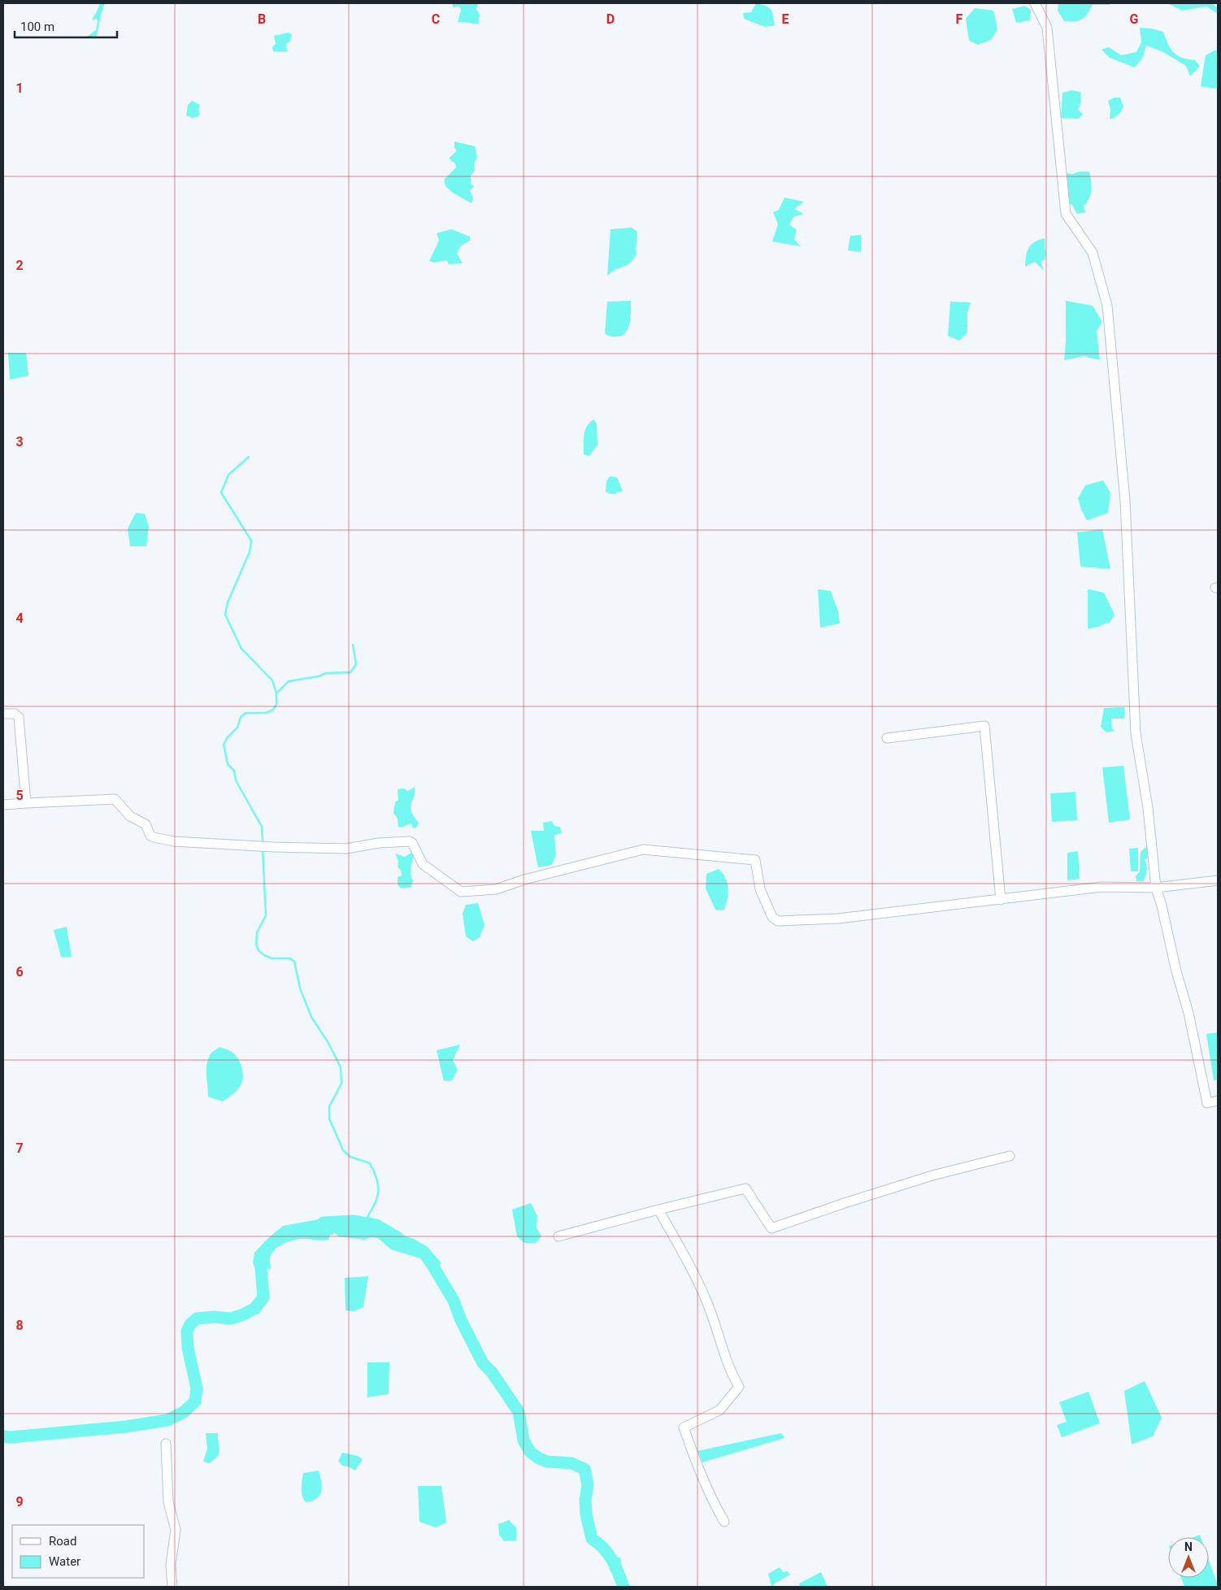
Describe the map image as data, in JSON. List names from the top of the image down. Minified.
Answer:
{"legend":["Road","Water"],"scale_bar":"100 m","north":"top","grid":{"columns":["B","C","D","E","F","G"],"rows":["1","2","3","4","5","6","7","8","9"]}}
